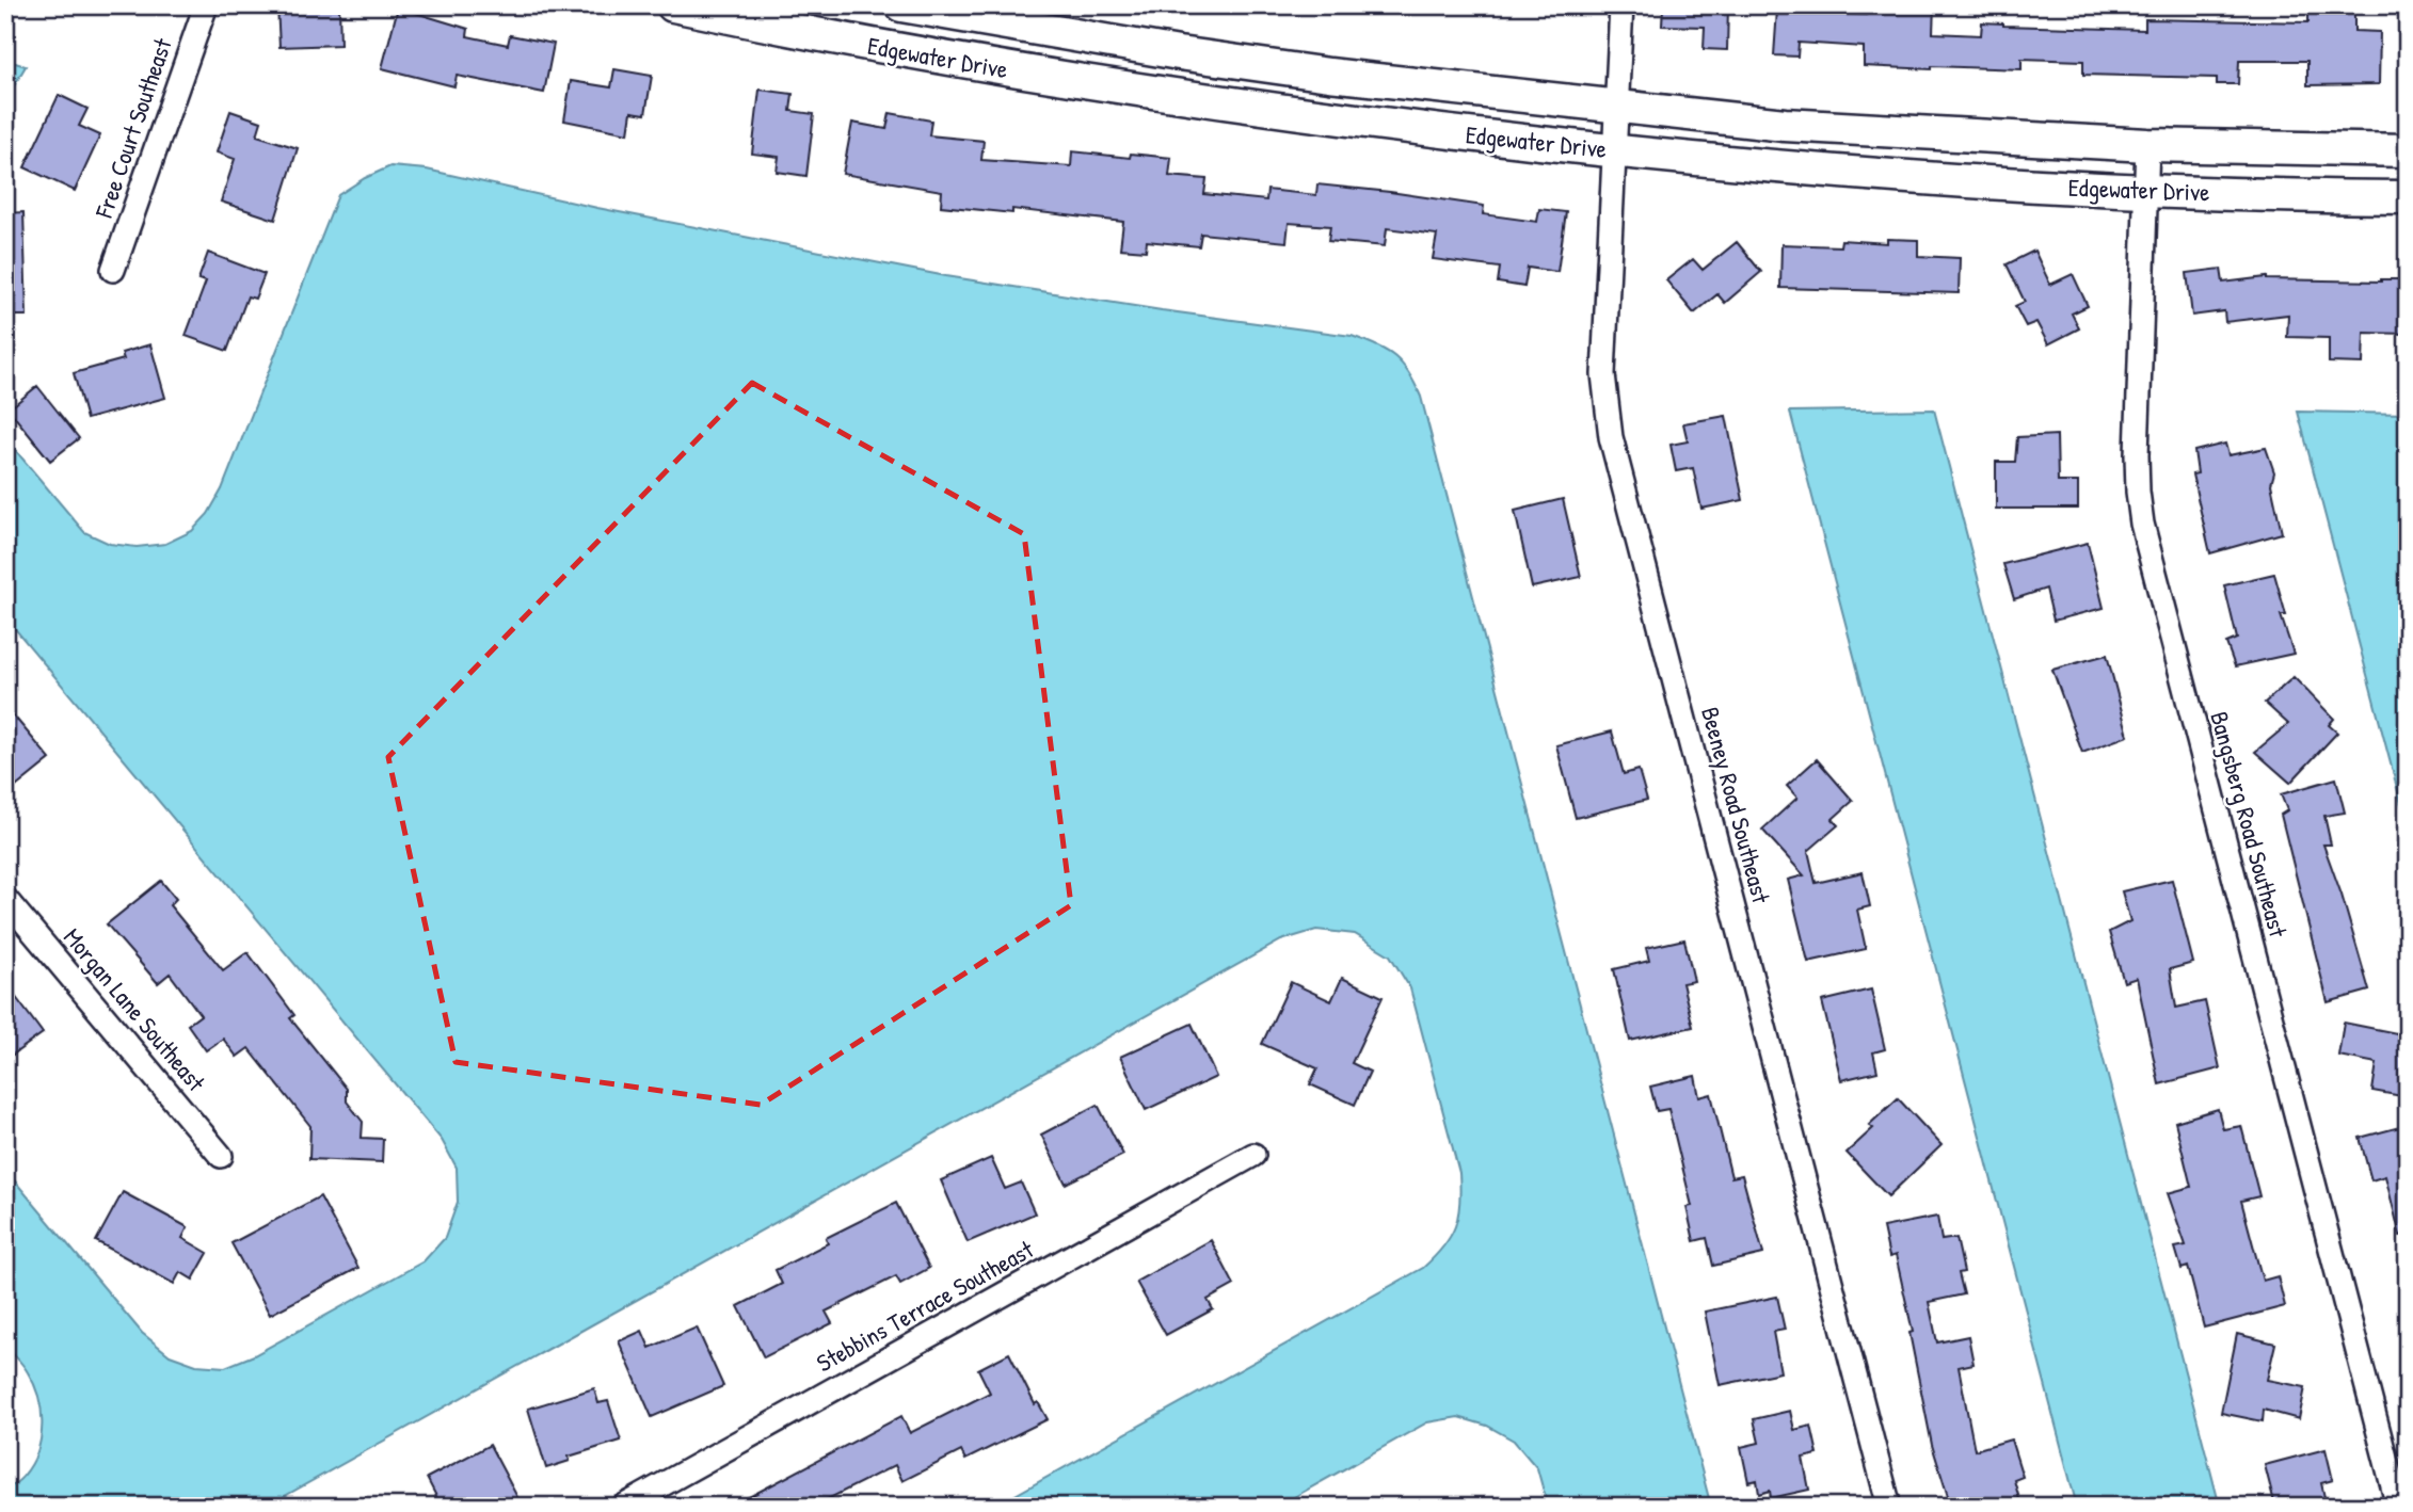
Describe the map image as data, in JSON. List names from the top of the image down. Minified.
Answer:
{"streets":{"street":["Edgewater Drive","Free Court Southeast","Beeney Road Southeast","Bangsberg Road Southeast","Morgan Lane Southeast","Stebbins Terrace Southeast"]},"crossings":[["Edgewater Drive","Beeney Road Southeast"],["Edgewater Drive","Bangsberg Road Southeast"]]}
